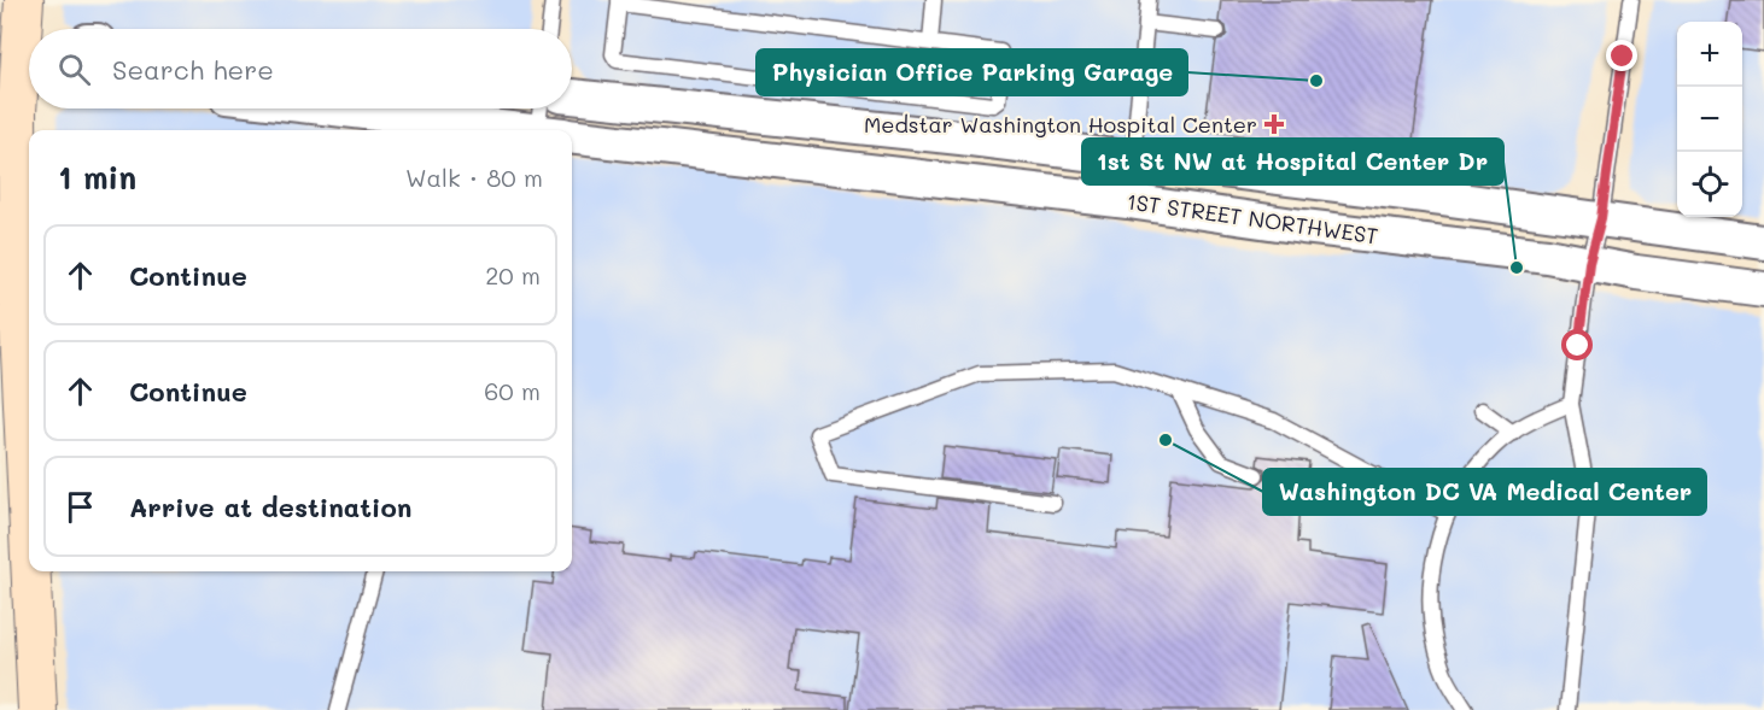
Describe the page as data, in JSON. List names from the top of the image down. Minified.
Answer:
{"streets":{"street":["1ST STREET NORTHWEST"]},"places":{"other":["Physician Office Parking Garage","1st St NW at Hospital Center Dr","Washington DC VA Medical Center"],"health":["Medstar Washington Hospital Center"]},"page":{"map_buttons":["+","−"],"search":"Search here","heading":["1 min","Walk · 80 m"],"list":[["Continue","20 m"],["Continue","60 m"],"Arrive at destination"]}}
